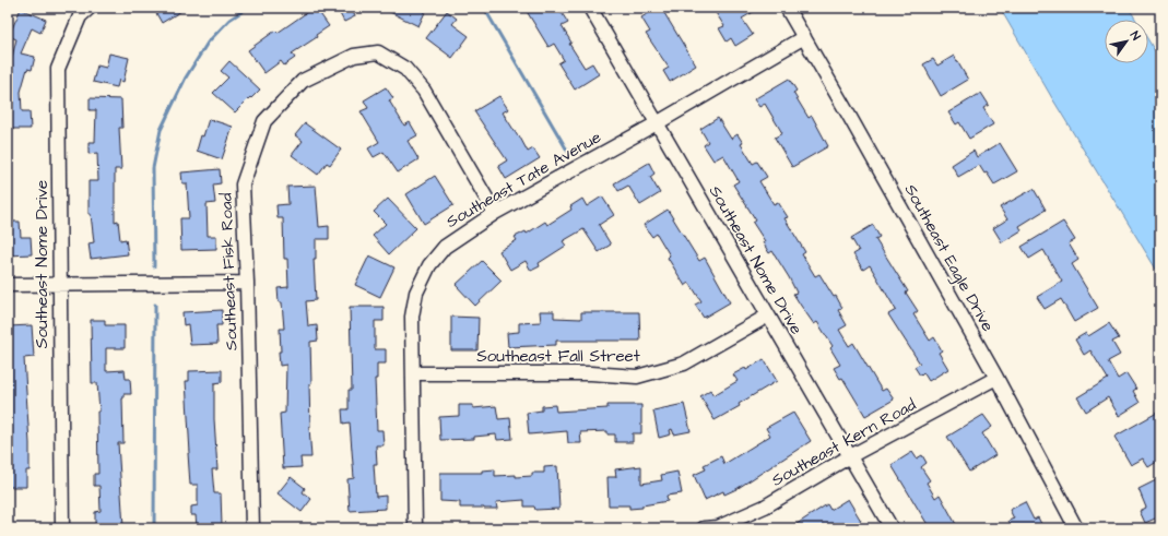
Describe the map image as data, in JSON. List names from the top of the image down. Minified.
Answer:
{"streets":{"street":["Southeast Tate Avenue","Southeast Eagle Drive","Southeast Nome Drive","Southeast Fisk Road","Southeast Fall Street","Southeast Kern Road"]},"crossings":[["Southeast Tate Avenue","Southeast Eagle Drive"],["Southeast Tate Avenue","Southeast Nome Drive"],["Southeast Tate Avenue","Southeast Fisk Road"],["Southeast Tate Avenue","Southeast Fall Street"],["Southeast Eagle Drive","Southeast Kern Road"],["Southeast Nome Drive","Southeast Fall Street"],["Southeast Nome Drive","Southeast Kern Road"]],"north":"top right"}
